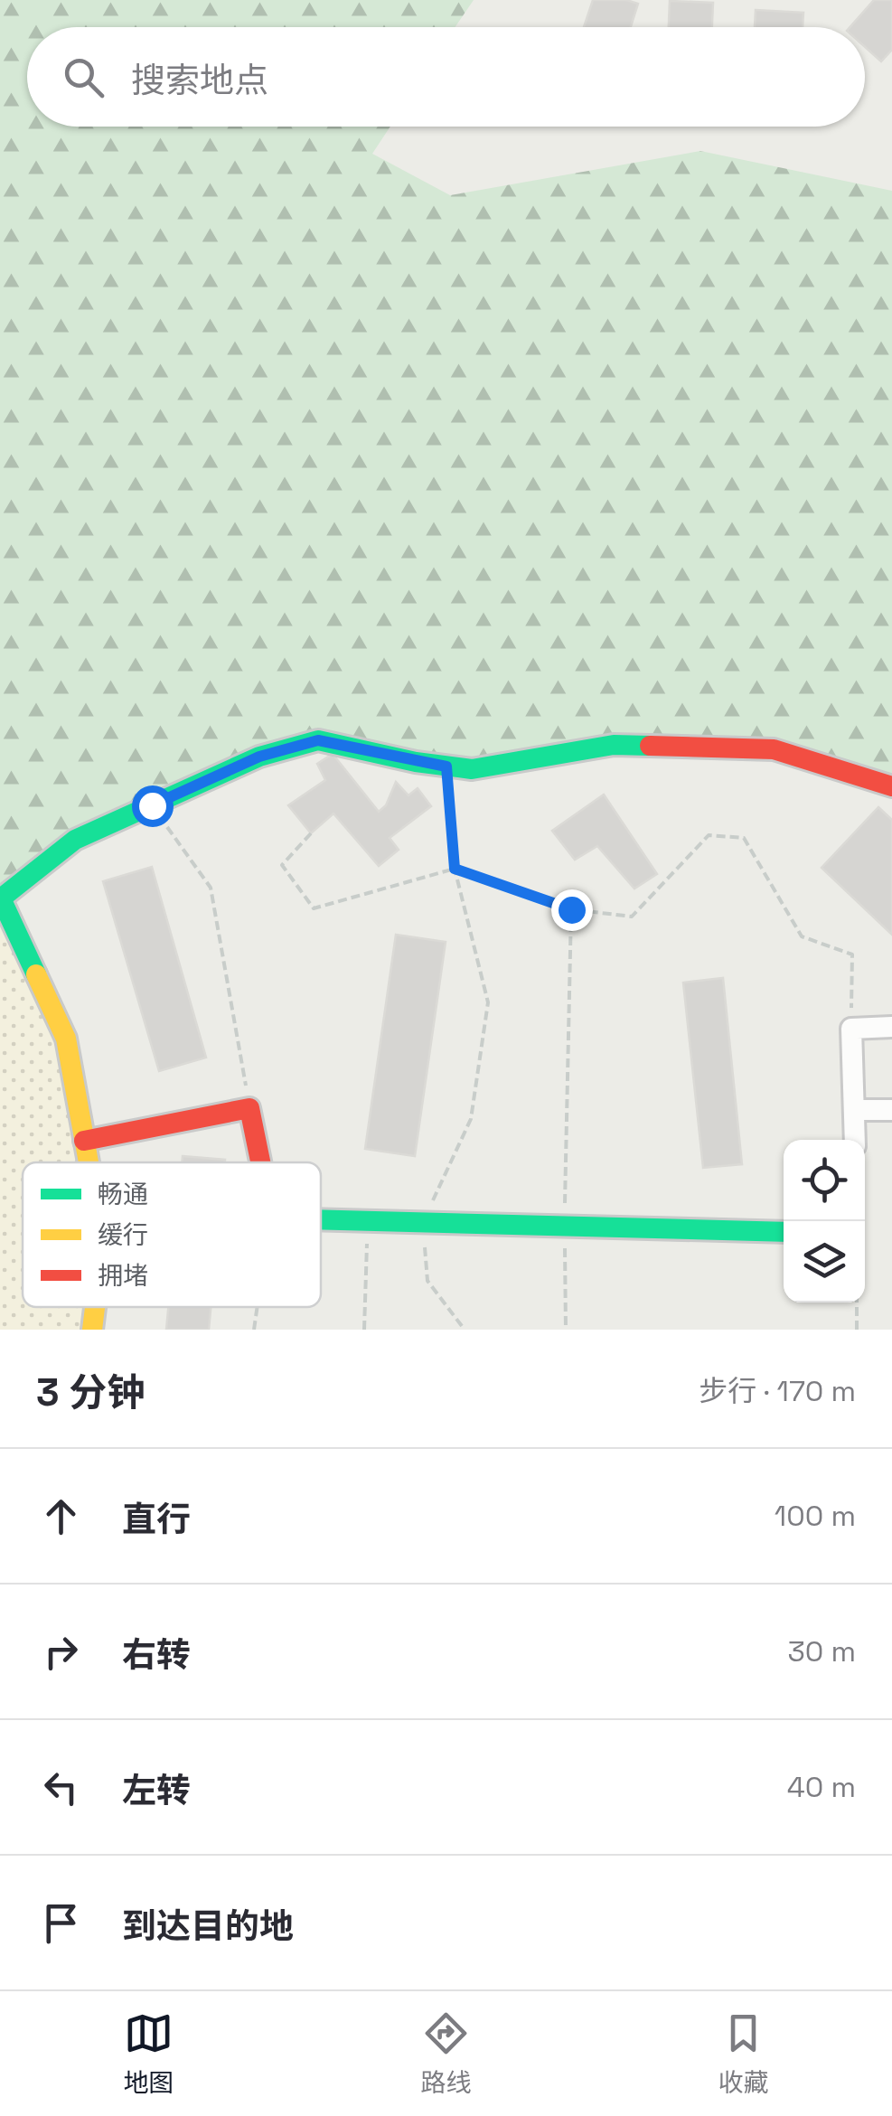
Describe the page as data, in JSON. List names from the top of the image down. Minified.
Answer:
{"legend":["畅通","缓行","拥堵"],"page":{"search":"搜索地点","heading":["3 分钟","步行 · 170 m"],"list":[["直行","100 m"],["右转","30 m"],["左转","40 m"],"到达目的地"],"nav":["地图","路线","收藏"]}}
